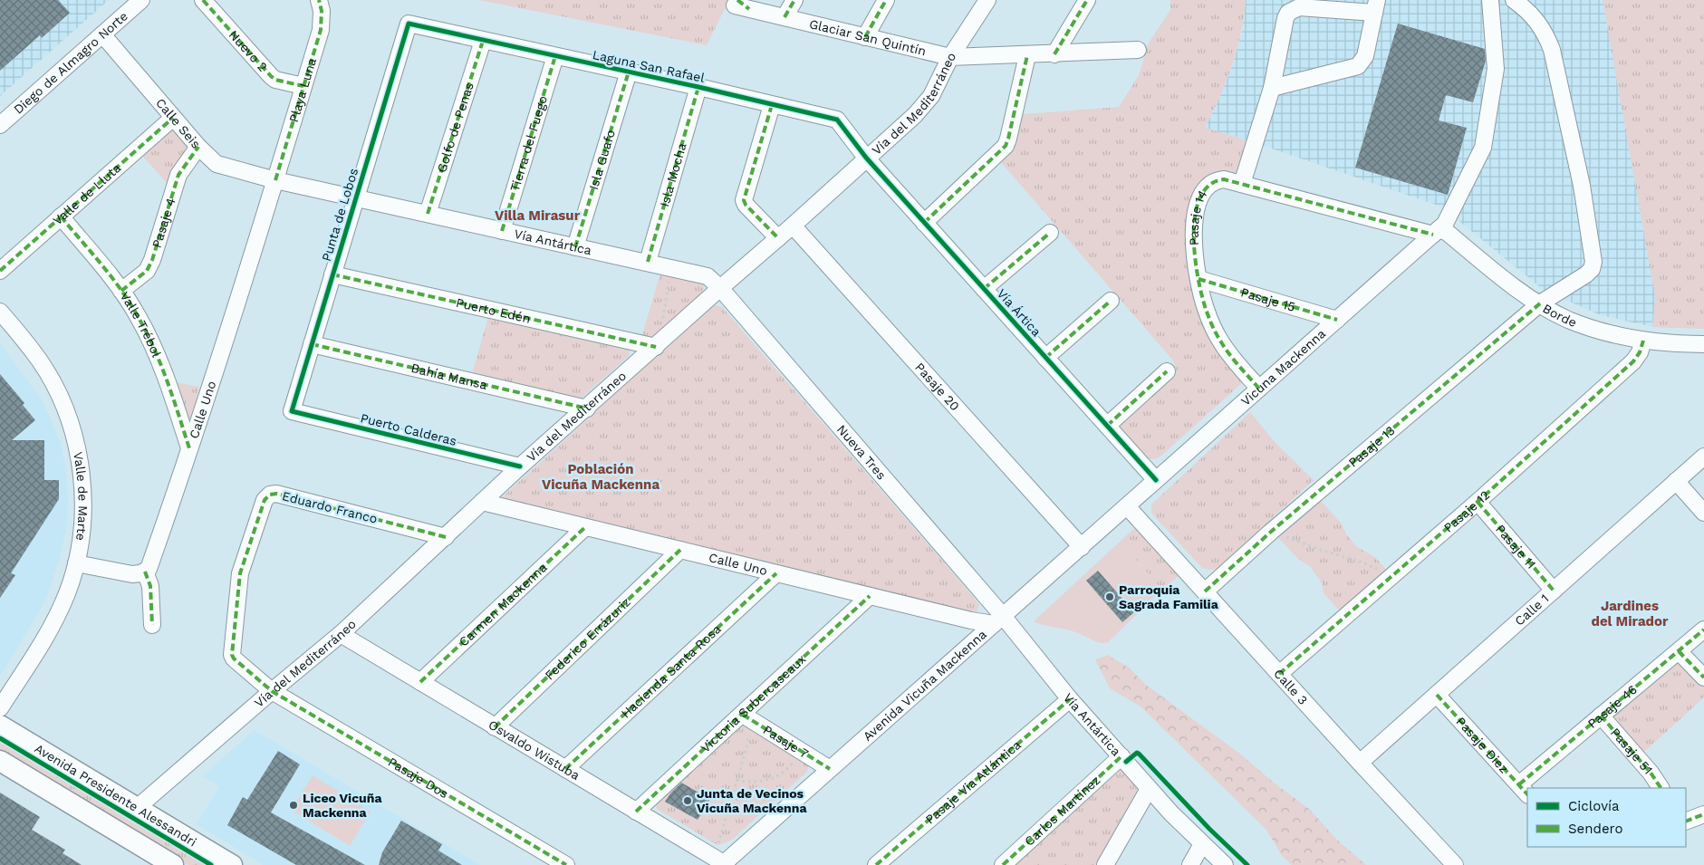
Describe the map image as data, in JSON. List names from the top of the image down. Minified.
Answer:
{"streets":{"main road":["Avenida Presidente Alessandri"],"street":["Glaciar San Quintín","Nuevo 2","Diego de Almagro Norte","Laguna San Rafael","Playa Luna","Vía del Mediterráneo","Calle Seis","Golfo de Penas","Tierra del Fuego","Isla Guafo","Isla Mocha","Valle de Lluta","Punta de Lobos","Pasaje 14","Pasaje 4","Vía Antártica","Pasaje 15","Puerto Edén","Vía Ártica","Borde","Valle Trébol","Vicuna Mackenna","Bahía Mansa","Pasaje 20","Calle Uno","Puerto Calderas","Pasaje 13","Nueva Tres","Valle de Marte","Eduardo Franco","Pasaje 12","Pasaje 11","Carmen Mackenna","Calle 1","Federico Errázuriz","Hacienda Santa Rosa","Avenida Vicuña Mackenna","Calle 3","Victoria Subercaseaux","Pasaje 46","Pasaje 7","Pasaje Diez","Osvaldo Wistuba","Pasaje 51","Pasaje Dos","Pasaje Via Atlántica","Carlos Martínez"]},"crossings":[["Glaciar San Quintín","Vía del Mediterráneo"],["Nuevo 2","Playa Luna"],["Diego de Almagro Norte","Calle Seis"],["Laguna San Rafael","Vía del Mediterráneo"],["Laguna San Rafael","Golfo de Penas"],["Laguna San Rafael","Tierra del Fuego"],["Laguna San Rafael","Isla Guafo"],["Laguna San Rafael","Isla Mocha"],["Laguna San Rafael","Punta de Lobos"],["Laguna San Rafael","Vía Ártica"],["Playa Luna","Calle Seis"],["Playa Luna","Vía Antártica"],["Playa Luna","Calle Uno"],["Vía del Mediterráneo","Vía Antártica"],["Vía del Mediterráneo","Puerto Edén"],["Vía del Mediterráneo","Vía Ártica"],["Vía del Mediterráneo","Bahía Mansa"],["Vía del Mediterráneo","Pasaje 20"],["Vía del Mediterráneo","Calle Uno"],["Vía del Mediterráneo","Puerto Calderas"],["Vía del Mediterráneo","Nueva Tres"],["Vía del Mediterráneo","Eduardo Franco"],["Vía del Mediterráneo","Osvaldo Wistuba"],["Vía del Mediterráneo","Pasaje Dos"],["Vía del Mediterráneo","Avenida Presidente Alessandri"],["Calle Seis","Valle de Lluta"],["Calle Seis","Pasaje 4"],["Calle Seis","Vía Antártica"],["Calle Seis","Calle Uno"],["Golfo de Penas","Vía Antártica"],["Tierra del Fuego","Vía Antártica"],["Isla Guafo","Vía Antártica"],["Isla Mocha","Vía Antártica"],["Valle de Lluta","Valle Trébol"],["Punta de Lobos","Vía Antártica"],["Punta de Lobos","Puerto Edén"],["Punta de Lobos","Bahía Mansa"],["Punta de Lobos","Puerto Calderas"],["Pasaje 14","Pasaje 15"],["Pasaje 14","Borde"],["Pasaje 14","Vicuna Mackenna"],["Pasaje 4","Valle Trébol"],["Vía Antártica","Calle Uno"],["Vía Antártica","Nueva Tres"],["Vía Antártica","Avenida Vicuña Mackenna"],["Vía Antártica","Pasaje Via Atlántica"],["Vía Antártica","Carlos Martínez"],["Pasaje 15","Vicuna Mackenna"],["Vía Ártica","Vicuna Mackenna"],["Borde","Vicuna Mackenna"],["Borde","Pasaje 13"],["Borde","Pasaje 12"],["Valle Trébol","Calle Uno"],["Vicuna Mackenna","Avenida Vicuña Mackenna"],["Vicuna Mackenna","Calle 3"],["Pasaje 20","Avenida Vicuña Mackenna"],["Calle Uno","Nueva Tres"],["Calle Uno","Carmen Mackenna"],["Calle Uno","Federico Errázuriz"],["Calle Uno","Hacienda Santa Rosa"],["Calle Uno","Avenida Vicuña Mackenna"],["Calle Uno","Victoria Subercaseaux"],["Pasaje 13","Calle 3"],["Nueva Tres","Avenida Vicuña Mackenna"],["Eduardo Franco","Pasaje Dos"],["Pasaje 12","Pasaje 11"],["Pasaje 12","Calle 3"],["Pasaje 11","Calle 1"],["Carmen Mackenna","Osvaldo Wistuba"],["Calle 1","Calle 3"],["Calle 1","Pasaje Diez"],["Federico Errázuriz","Osvaldo Wistuba"],["Hacienda Santa Rosa","Osvaldo Wistuba"],["Avenida Vicuña Mackenna","Calle 3"],["Avenida Vicuña Mackenna","Pasaje 7"],["Avenida Vicuña Mackenna","Osvaldo Wistuba"],["Victoria Subercaseaux","Pasaje 7"],["Victoria Subercaseaux","Osvaldo Wistuba"],["Pasaje 46","Pasaje Diez"],["Pasaje 46","Pasaje 51"]],"districts":["Villa Mirasur","Población Vicuña Mackenna","Jardines del Mirador"],"places":["Parroquia Sagrada Familia","Junta de Vecinos Vicuña Mackenna","Liceo Vicuña Mackenna"],"legend":["Ciclovía","Sendero"]}
